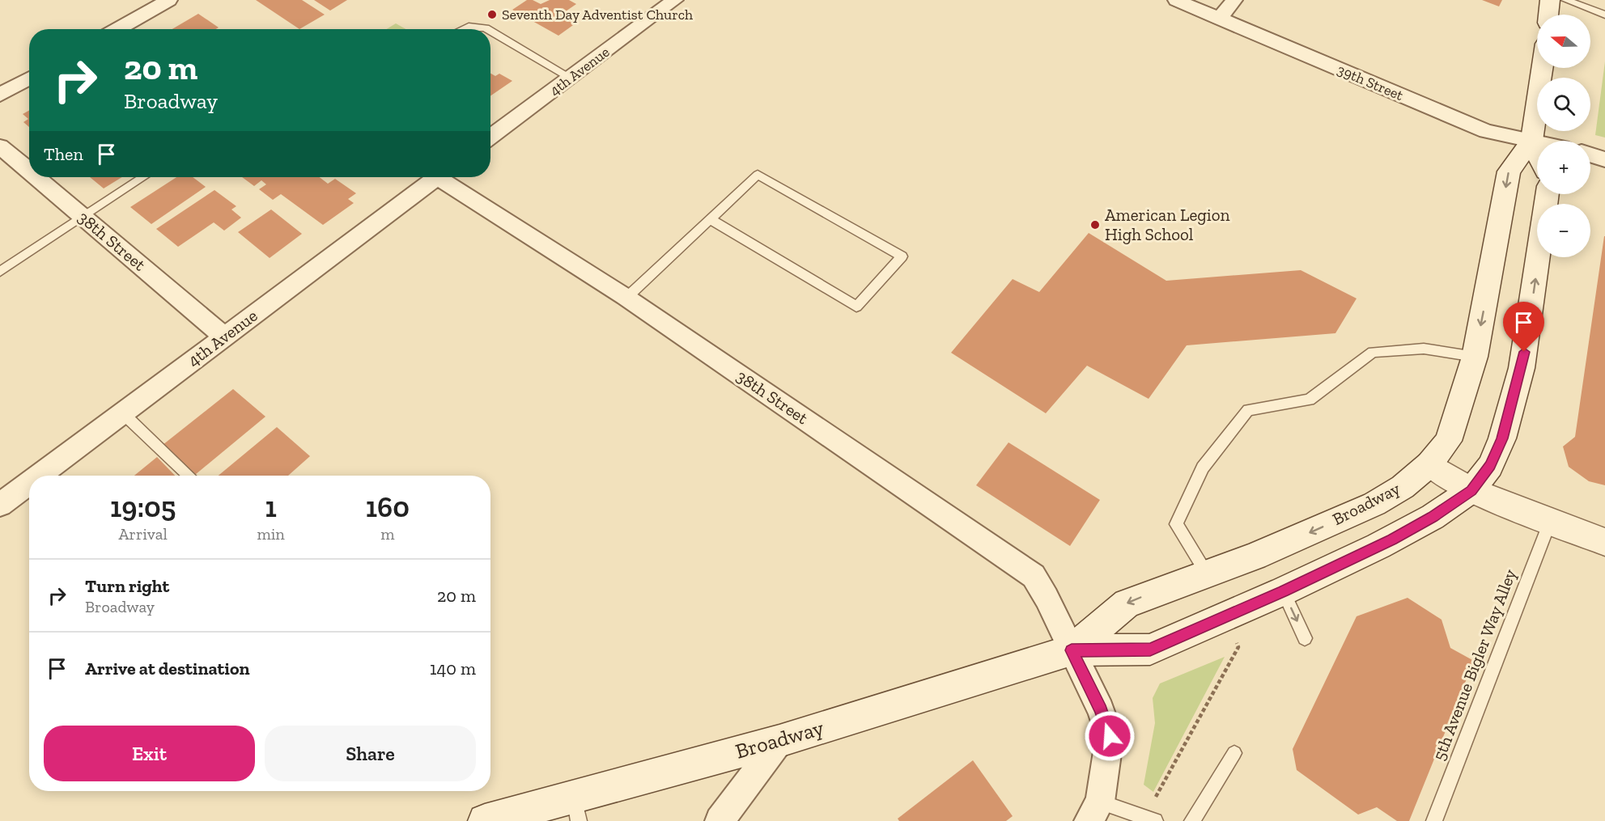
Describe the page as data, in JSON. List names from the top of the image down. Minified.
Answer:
{"streets":{"main road":["Broadway"],"street":["4th Avenue","39th Street","38th Street"],"lane":["5th Avenue Bigler Way Alley"]},"crossings":[["4th Avenue","38th Street"],["39th Street","Broadway"],["38th Street","Broadway"]],"places":["Seventh Day Adventist Church","American Legion High School"],"north":"left","page":{"map_buttons":["+","−"],"turn":["20 m","Broadway"],"then":"Then","eta":["19:05","Arrival","1","min","160","m"],"list":[{"name":"Turn right","note":"Broadway","value":"20 m"},{"name":"Arrive at destination","value":"140 m"}],"buttons":["Exit","Share"]}}
